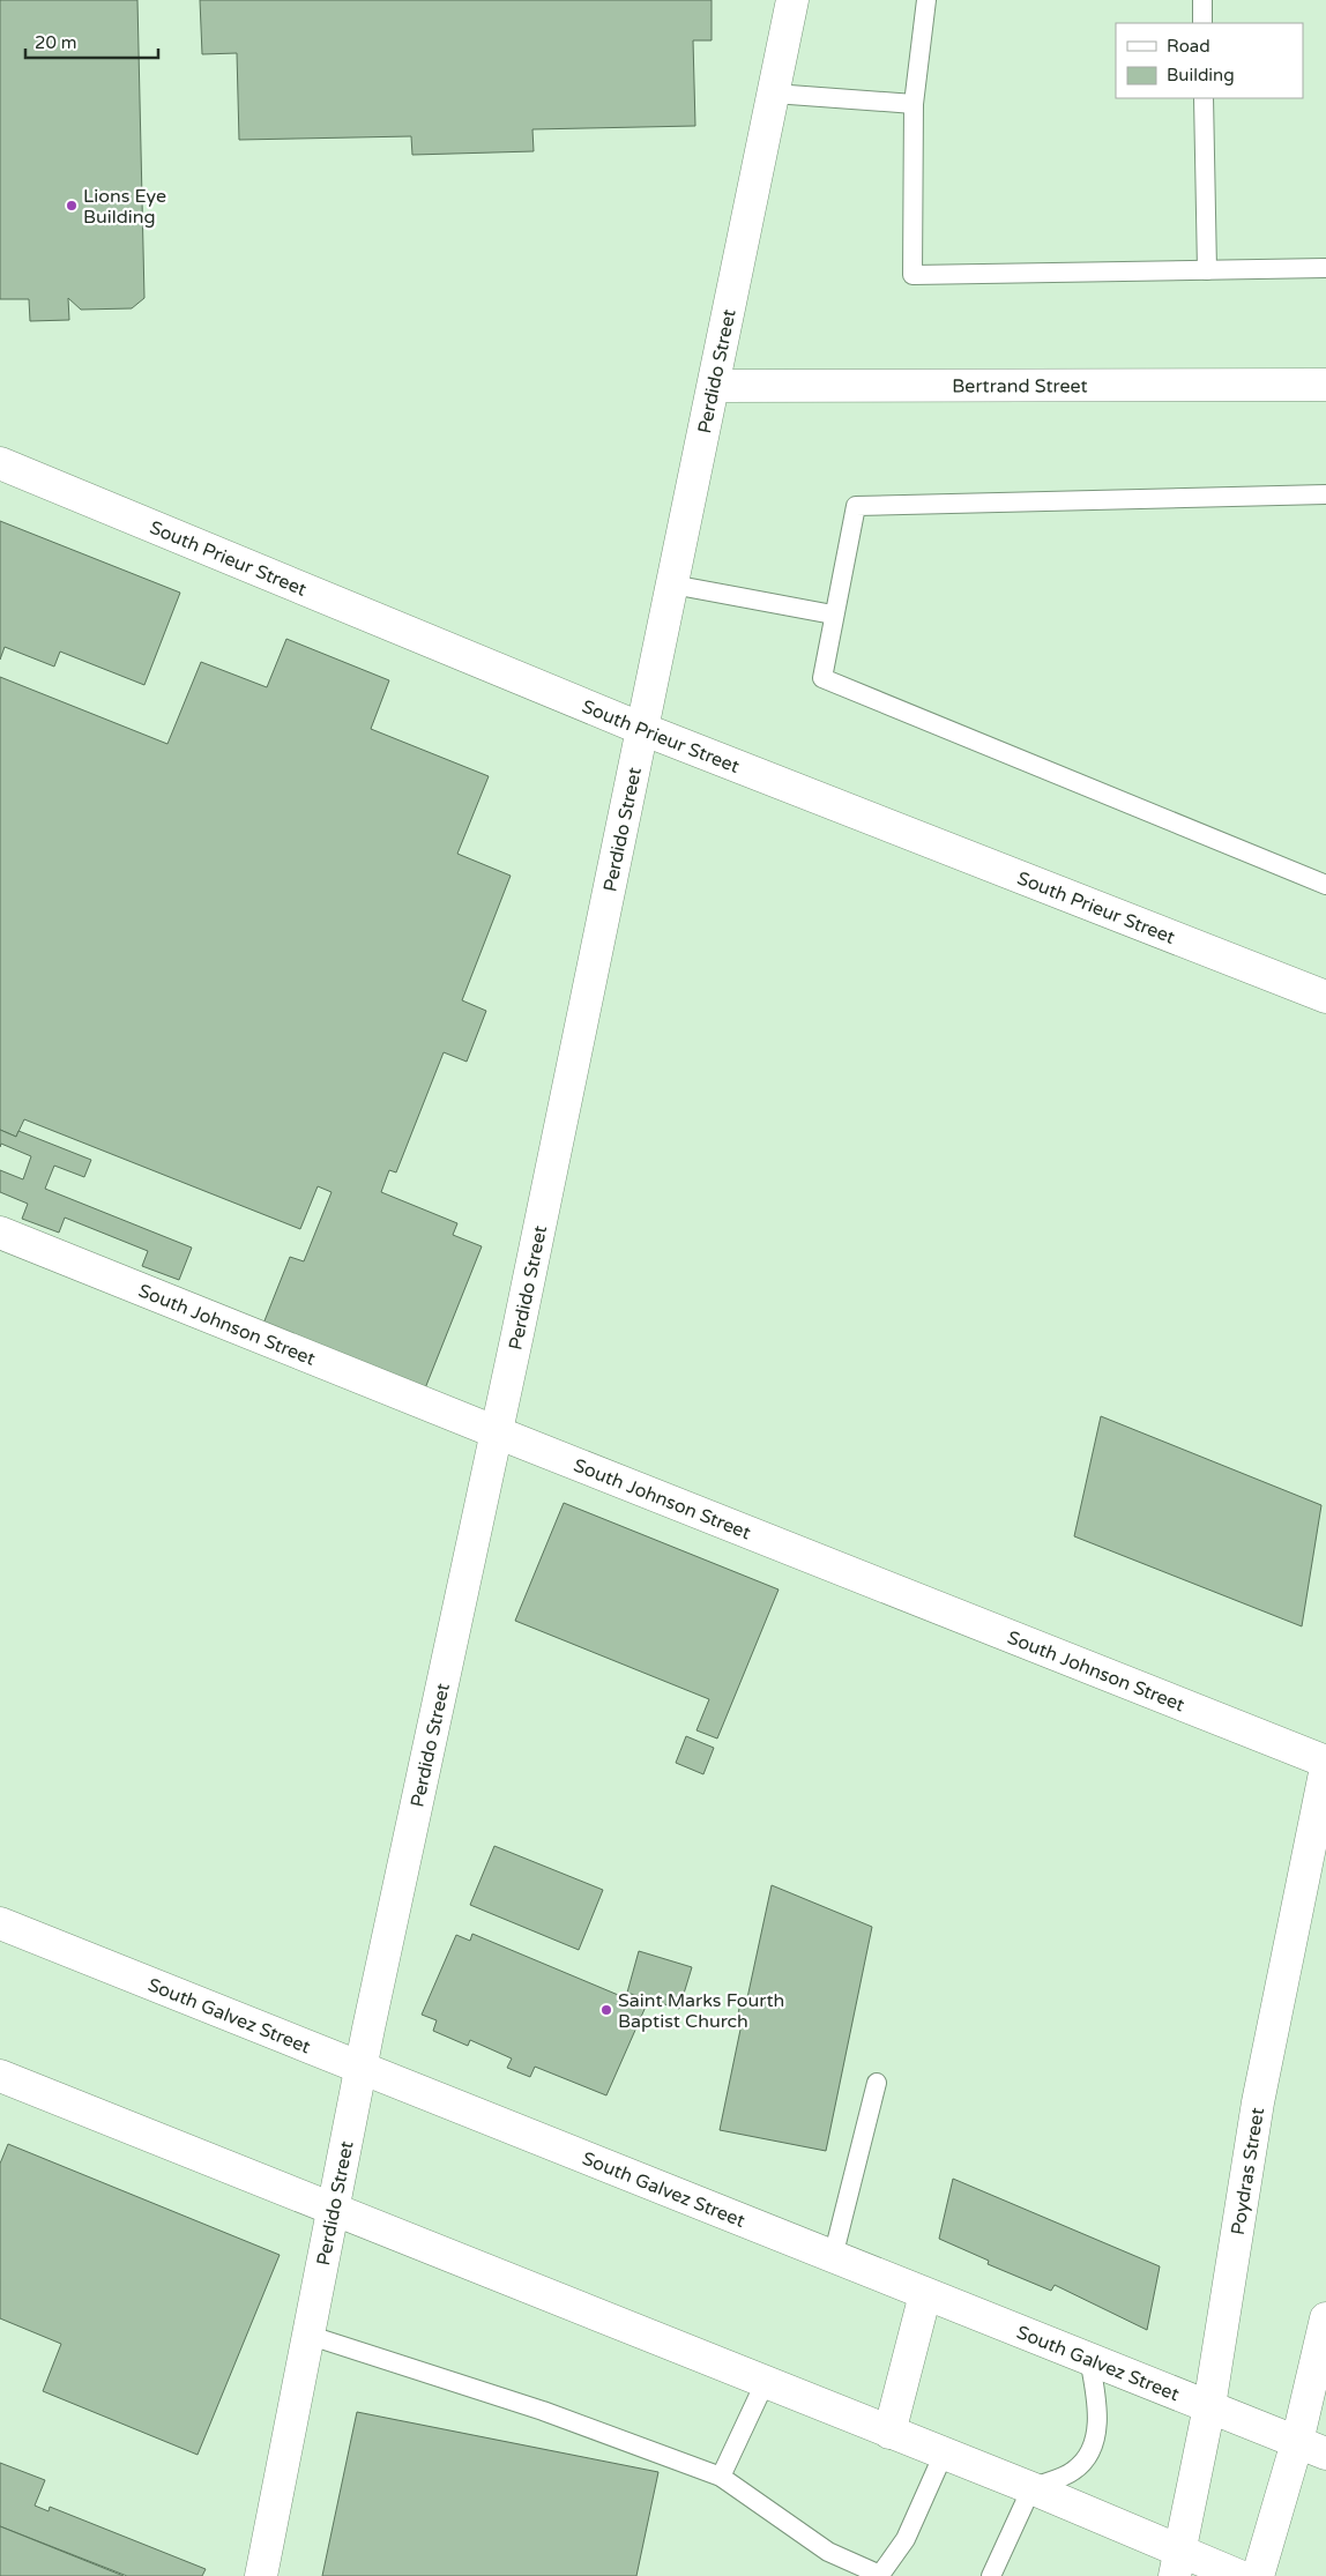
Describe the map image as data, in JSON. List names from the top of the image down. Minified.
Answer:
{"streets":{"street":["Perdido Street","Bertrand Street","South Prieur Street","South Johnson Street","South Galvez Street","Poydras Street"]},"crossings":[["Perdido Street","Bertrand Street"],["Perdido Street","South Prieur Street"],["Perdido Street","South Johnson Street"],["Perdido Street","South Galvez Street"],["South Galvez Street","Poydras Street"]],"places":["Lions Eye Building","Saint Marks Fourth Baptist Church"],"legend":["Road","Building"],"scale_bar":"20 m"}
